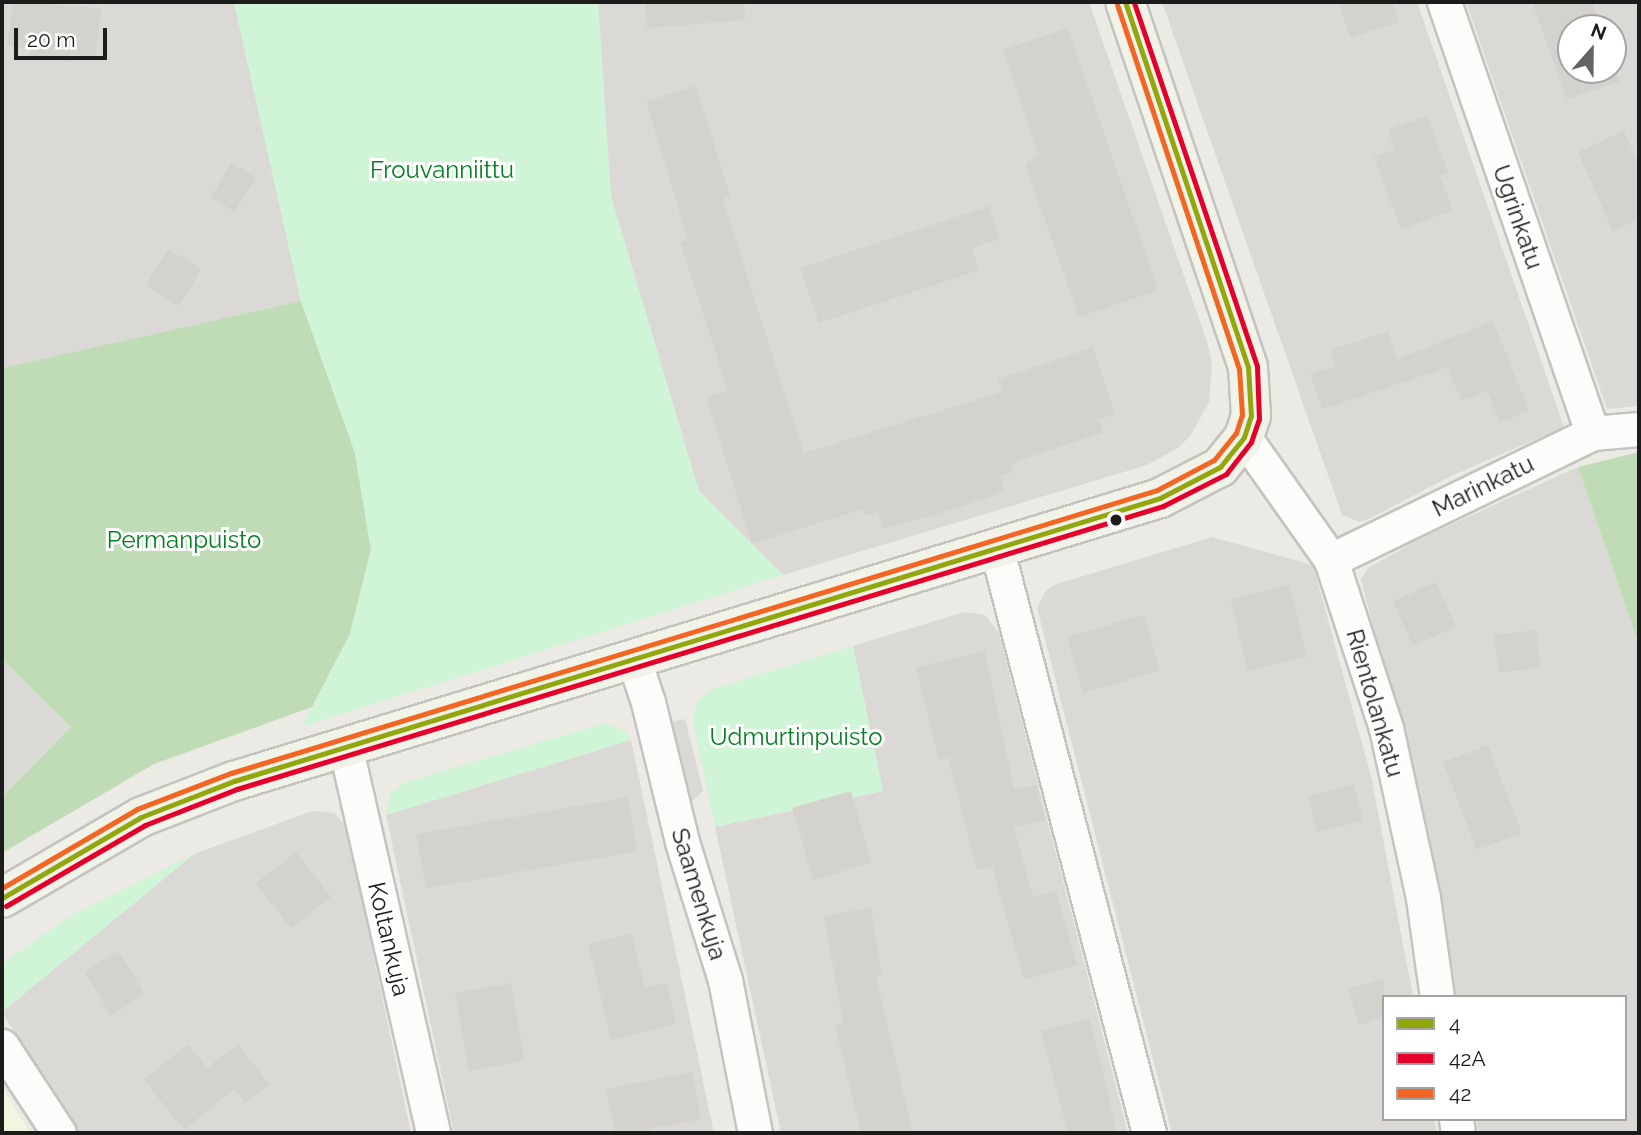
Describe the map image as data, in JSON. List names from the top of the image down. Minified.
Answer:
{"streets":{"street":["Ugrinkatu","Marinkatu","Rientolankatu","Saamenkuja","Koltankuja"]},"crossings":[["Ugrinkatu","Marinkatu"],["Marinkatu","Rientolankatu"]],"parks":["Frouvanniittu","Permanpuisto","Udmurtinpuisto"],"lines":["transit line 4","transit line 42A","transit line 42"],"legend":["4","42A","42"],"scale_bar":"20 m","north":"top"}
